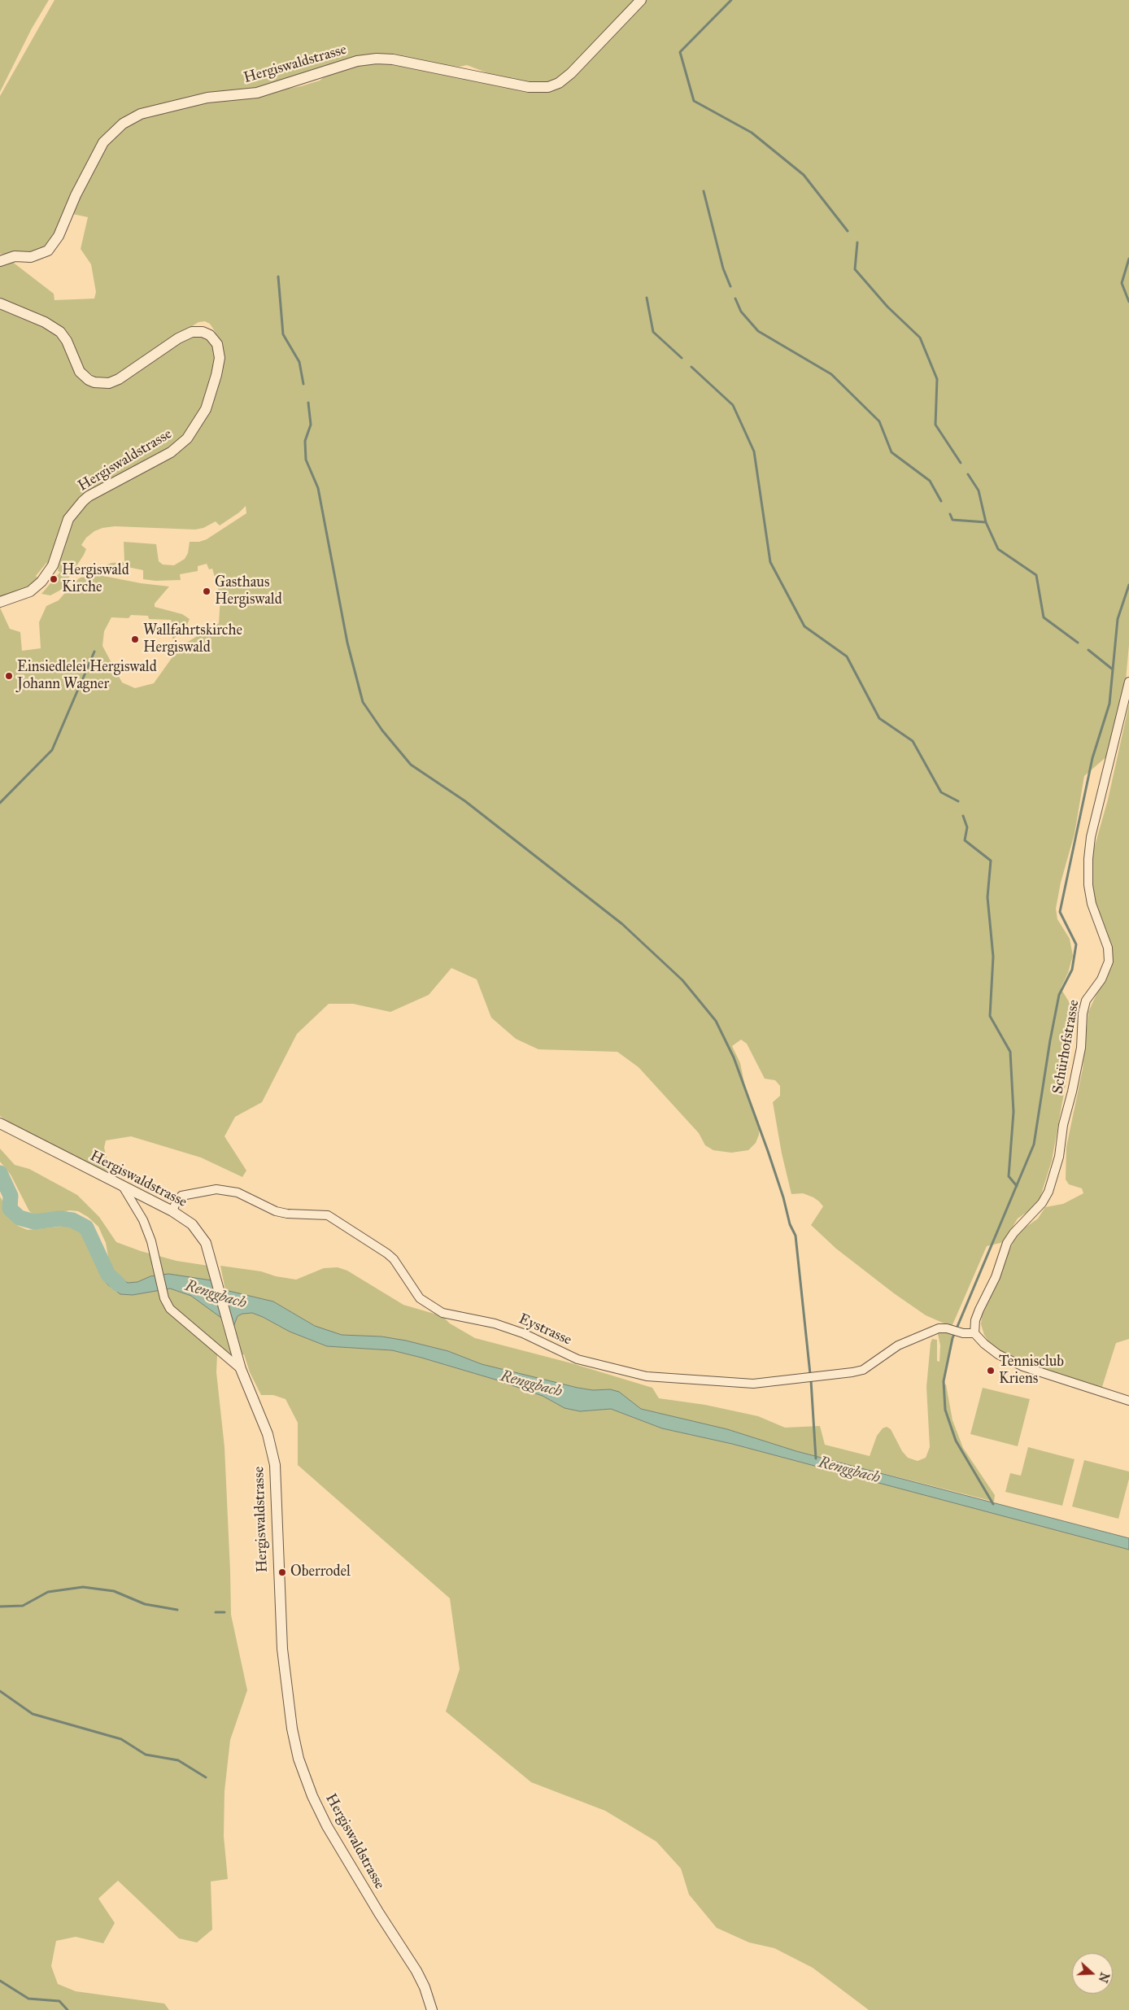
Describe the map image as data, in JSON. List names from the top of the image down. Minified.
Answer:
{"streets":{"street":["Hergiswaldstrasse","Schürhofstrasse","Eystrasse"]},"crossings":[["Hergiswaldstrasse","Eystrasse"],["Schürhofstrasse","Eystrasse"]],"water":["Renggbach"],"places":["Hergiswald Kirche","Gasthaus Hergiswald","Wallfahrtskirche Hergiswald","Einsiedlelei Hergiswald Johann Wagner","Tennisclub Kriens","Oberrodel"],"north":"right"}
